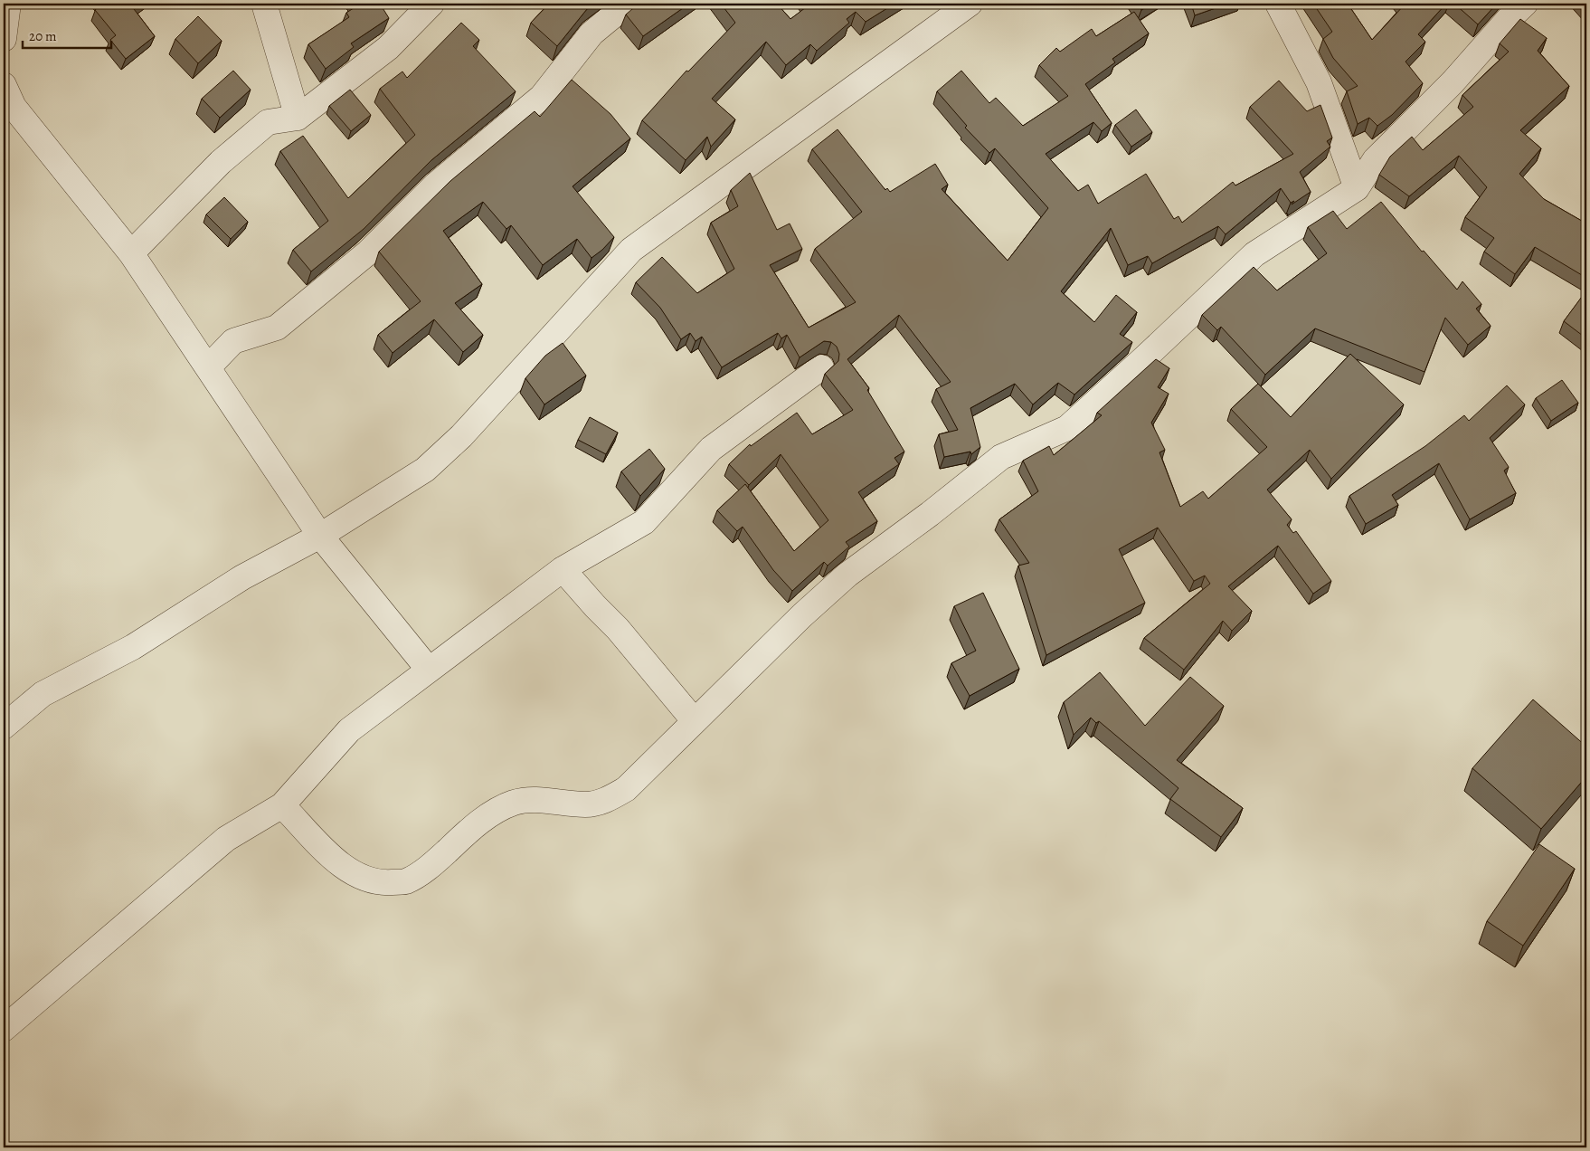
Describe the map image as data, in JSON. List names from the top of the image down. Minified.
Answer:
{"scale_bar":"20 m"}
